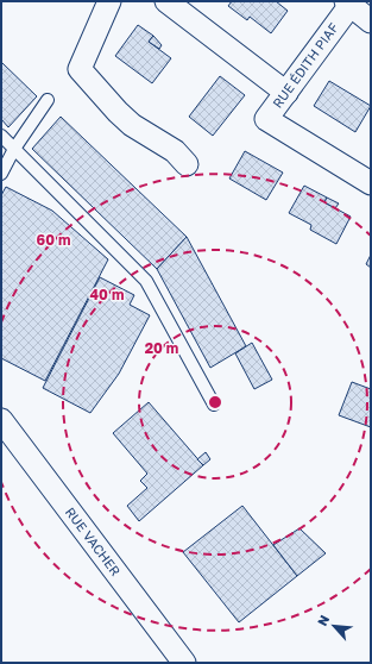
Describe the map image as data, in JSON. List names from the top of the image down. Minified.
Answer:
{"streets":{"street":["RUE ÉDITH PIAF","RUE VACHER"]},"north":"top left","rings":["60 m","40 m","20 m"]}
